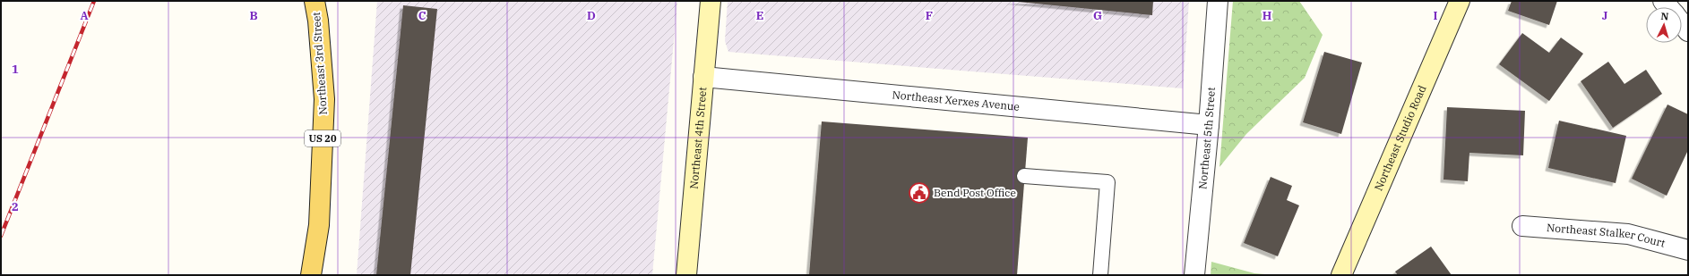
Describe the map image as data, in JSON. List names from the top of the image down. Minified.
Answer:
{"streets":{"main road":["Northeast 3rd Street","US 20"],"street":["Northeast Xerxes Avenue","Northeast Studio Road","Northeast 4th Street","Northeast 5th Street","Northeast Stalker Court"]},"crossings":[["Northeast Xerxes Avenue","Northeast 4th Street"],["Northeast Xerxes Avenue","Northeast 5th Street"]],"places":{"public building":["Bend Post Office"]},"north":"top","grid":{"columns":["A","B","C","D","E","F","G","H","I","J"],"rows":["1","2"]}}
